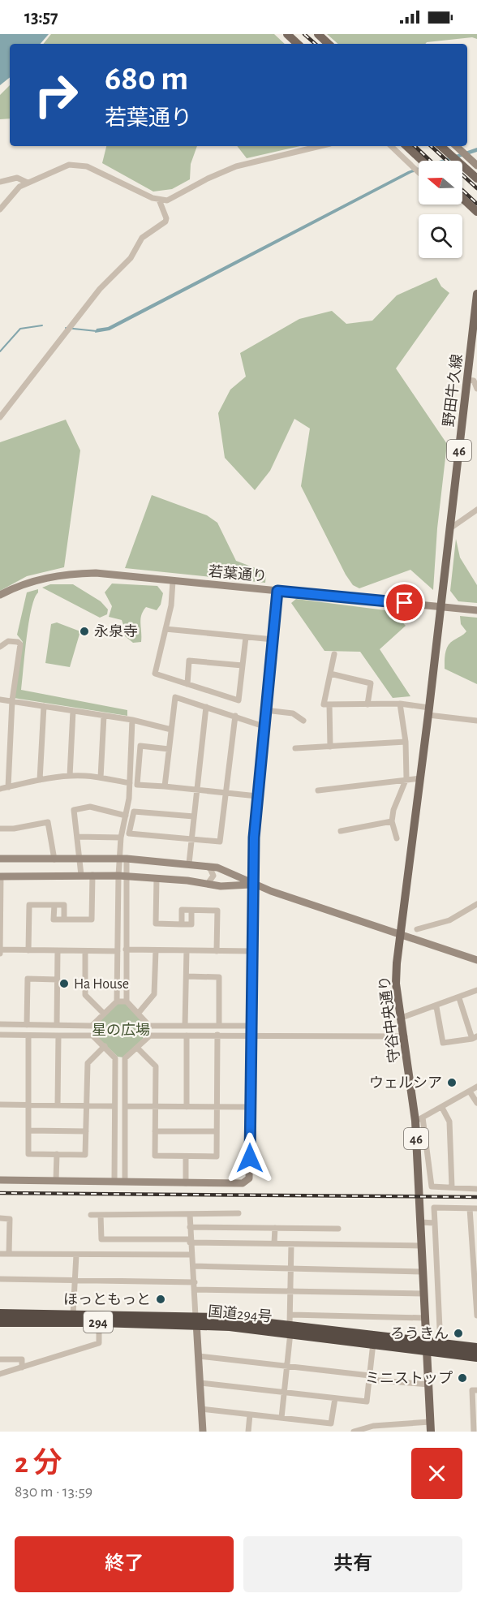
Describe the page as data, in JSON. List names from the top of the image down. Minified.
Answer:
{"streets":{"highway":["国道294号","294"],"main road":["野田牛久線","46","守谷中央通り"],"street":["若葉通り"]},"crossings":[["野田牛久線","若葉通り"],["野田牛久線","守谷中央通り"],["若葉通り","守谷中央通り"],["守谷中央通り","国道294号"]],"parks":["星の広場"],"places":["永泉寺","Ha House","ウェルシア","ほっともっと","ろうきん","ミニストップ"],"north":"left","page":{"status":"13:57","turn":["680 m","若葉通り"],"heading":["2 分","830 m · 13:59"],"buttons":["終了","共有"]}}
